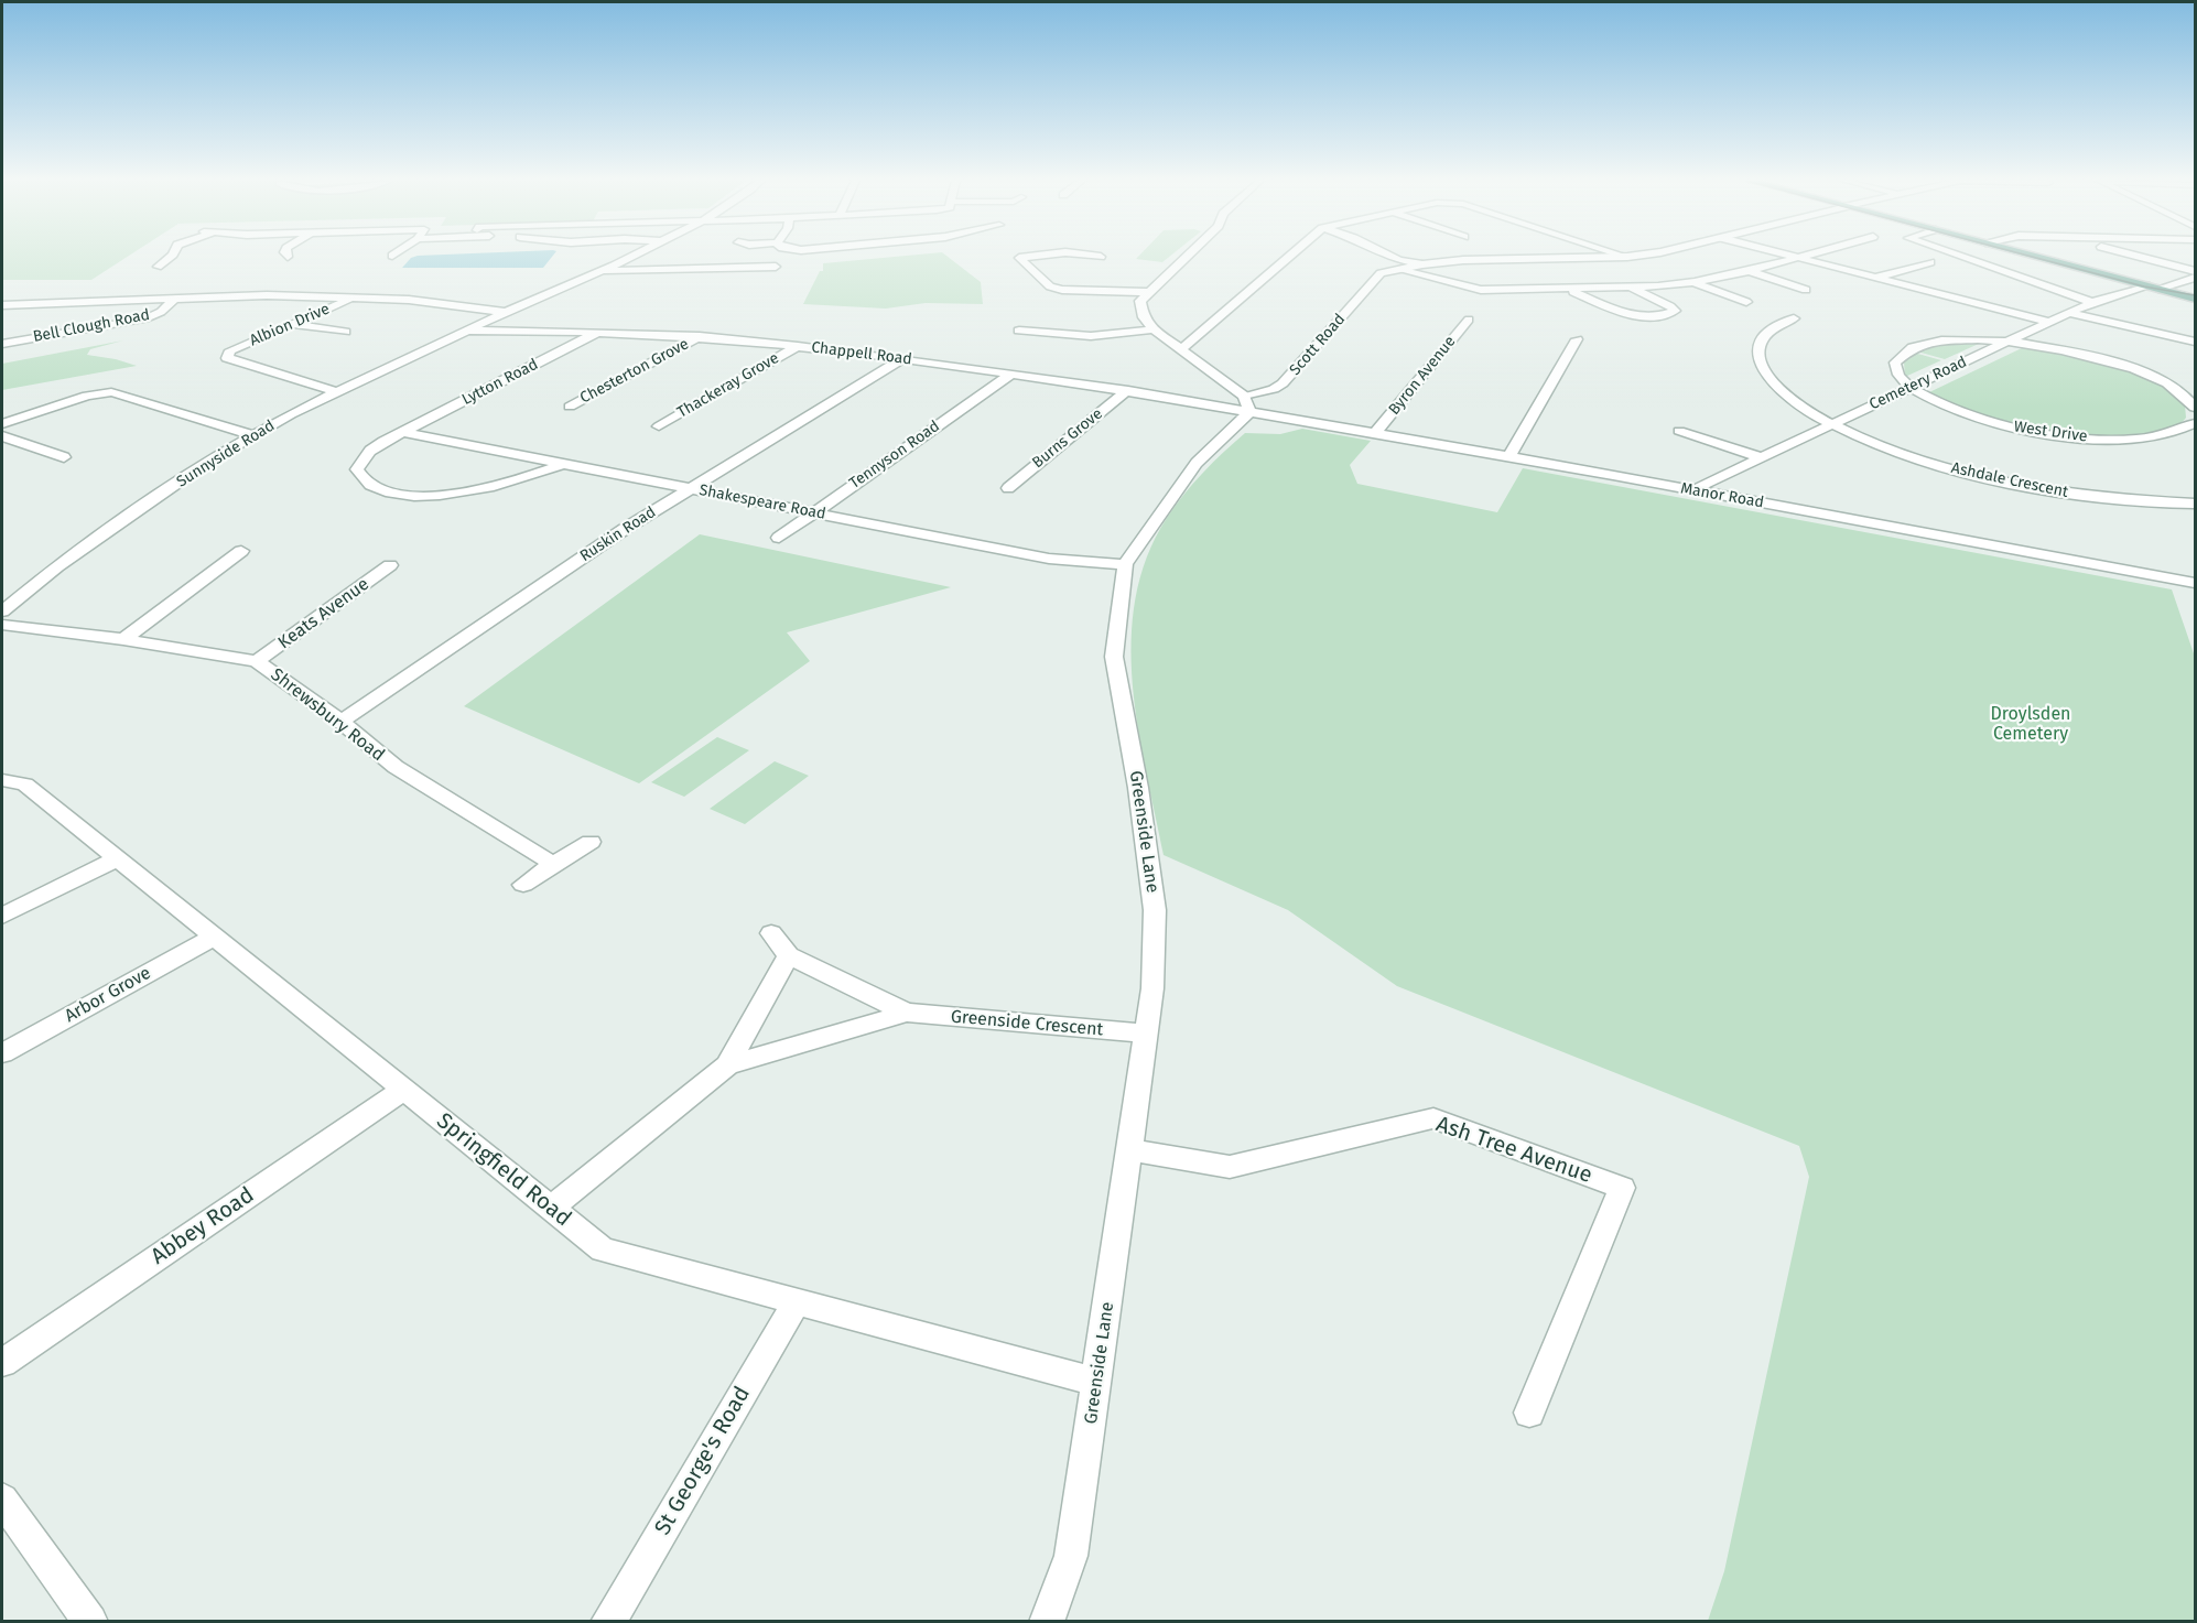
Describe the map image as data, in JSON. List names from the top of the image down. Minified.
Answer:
{"streets":{"street":["Albion Drive","Bell Clough Road","Scott Road","Chappell Road","Chesterton Grove","Byron Avenue","Lytton Road","Cemetery Road","Thackeray Grove","West Drive","Burns Grove","Sunnyside Road","Tennyson Road","Ashdale Crescent","Manor Road","Shakespeare Road","Ruskin Road","Keats Avenue","Shrewsbury Road","Greenside Lane","Arbor Grove","Greenside Crescent","Ash Tree Avenue","Springfield Road","Abbey Road","St George's Road"]},"crossings":[["Albion Drive","Sunnyside Road"],["Scott Road","Chappell Road"],["Scott Road","Manor Road"],["Scott Road","Greenside Lane"],["Chappell Road","Chesterton Grove"],["Chappell Road","Lytton Road"],["Chappell Road","Thackeray Grove"],["Chappell Road","Burns Grove"],["Chappell Road","Sunnyside Road"],["Chappell Road","Tennyson Road"],["Chappell Road","Manor Road"],["Chappell Road","Ruskin Road"],["Chappell Road","Greenside Lane"],["Byron Avenue","Manor Road"],["Lytton Road","Shakespeare Road"],["Cemetery Road","West Drive"],["Cemetery Road","Ashdale Crescent"],["Cemetery Road","Manor Road"],["Tennyson Road","Shakespeare Road"],["Manor Road","Greenside Lane"],["Shakespeare Road","Ruskin Road"],["Shakespeare Road","Greenside Lane"],["Ruskin Road","Shrewsbury Road"],["Keats Avenue","Shrewsbury Road"],["Greenside Lane","Greenside Crescent"],["Greenside Lane","Ash Tree Avenue"],["Greenside Lane","Springfield Road"],["Arbor Grove","Springfield Road"],["Springfield Road","Abbey Road"],["Springfield Road","St George's Road"]],"parks":["Droylsden Cemetery"]}
